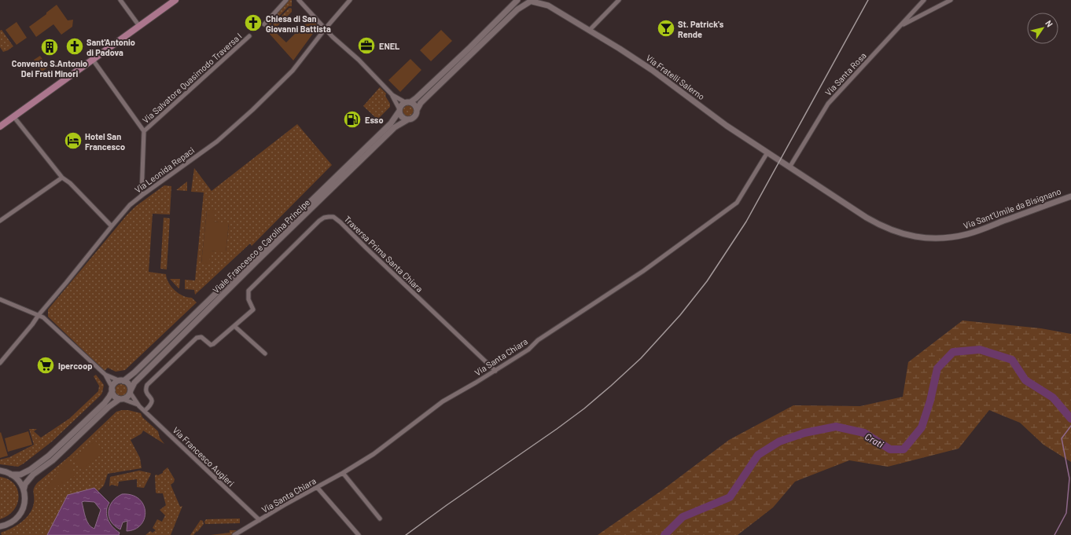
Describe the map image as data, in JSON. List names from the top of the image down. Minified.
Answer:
{"streets":{"street":["Via Santa Rosa","Via Fratelli Salerno","Via Salvatore Quasimodo Traversa I","Via Leonida Repaci","Via Sant'Umile da Bisignano","Viale Francesco e Carolina Principe","Traversa Prima Santa Chiara","Via Santa Chiara","Via Francesco Augieri"]},"crossings":[["Via Santa Rosa","Via Fratelli Salerno"],["Via Santa Rosa","Via Sant'Umile da Bisignano"],["Via Fratelli Salerno","Via Sant'Umile da Bisignano"],["Via Fratelli Salerno","Viale Francesco e Carolina Principe"],["Via Fratelli Salerno","Via Santa Chiara"],["Viale Francesco e Carolina Principe","Via Francesco Augieri"],["Traversa Prima Santa Chiara","Via Santa Chiara"],["Traversa Prima Santa Chiara","Via Francesco Augieri"],["Via Santa Chiara","Via Francesco Augieri"]],"water":["Crati"],"places":{"church":["Chiesa di San Giovanni Battista","Sant'Antonio di Padova"],"bar":["St. Patrick's Rende"],"office":["ENEL"],"building":["Convento S.Antonio Dei Frati Minori"],"fuel station":["Esso"],"hotel":["Hotel San Francesco"],"supermarket":["Ipercoop"]},"north":"top right"}
